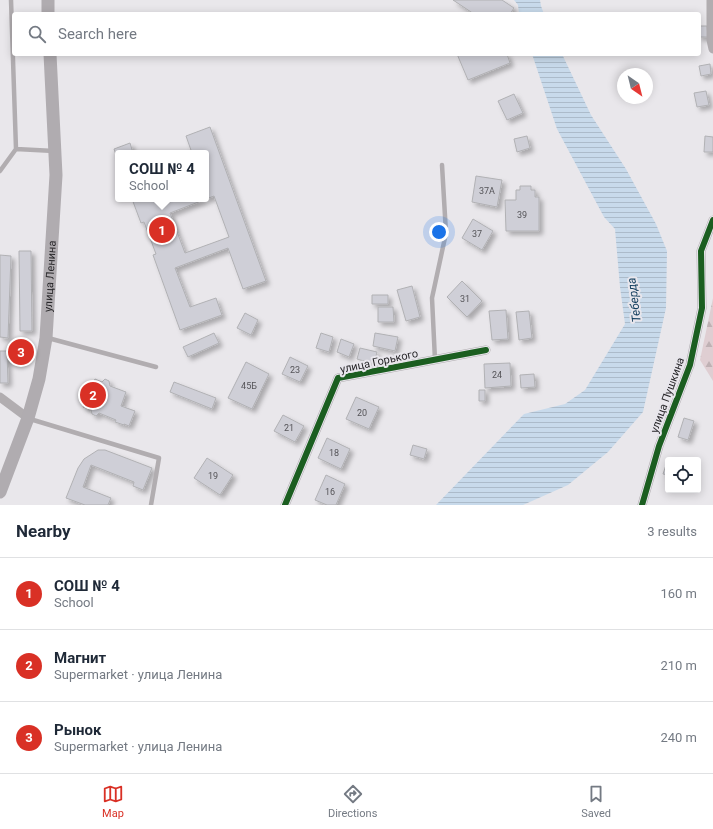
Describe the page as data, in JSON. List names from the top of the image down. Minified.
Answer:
{"streets":{"main road":["улица Ленина"],"street":["улица Горького","улица Пушкина"]},"water":["Теберда"],"house_numbers":["37А","39","37","31","23","24","45Б","20","21","18","19","16"],"north":"bottom right","page":{"search":"Search here","popup":["СОШ № 4","School"],"pins":["1","3","2"],"heading":["Nearby","3 results"],"list":[{"mark":"1","name":"СОШ № 4","note":"School","value":"160 m"},{"mark":"2","name":"Магнит","note":"Supermarket · улица Ленина","value":"210 m"},{"mark":"3","name":"Рынок","note":"Supermarket · улица Ленина","value":"240 m"}],"nav":["Map","Directions","Saved"]}}
